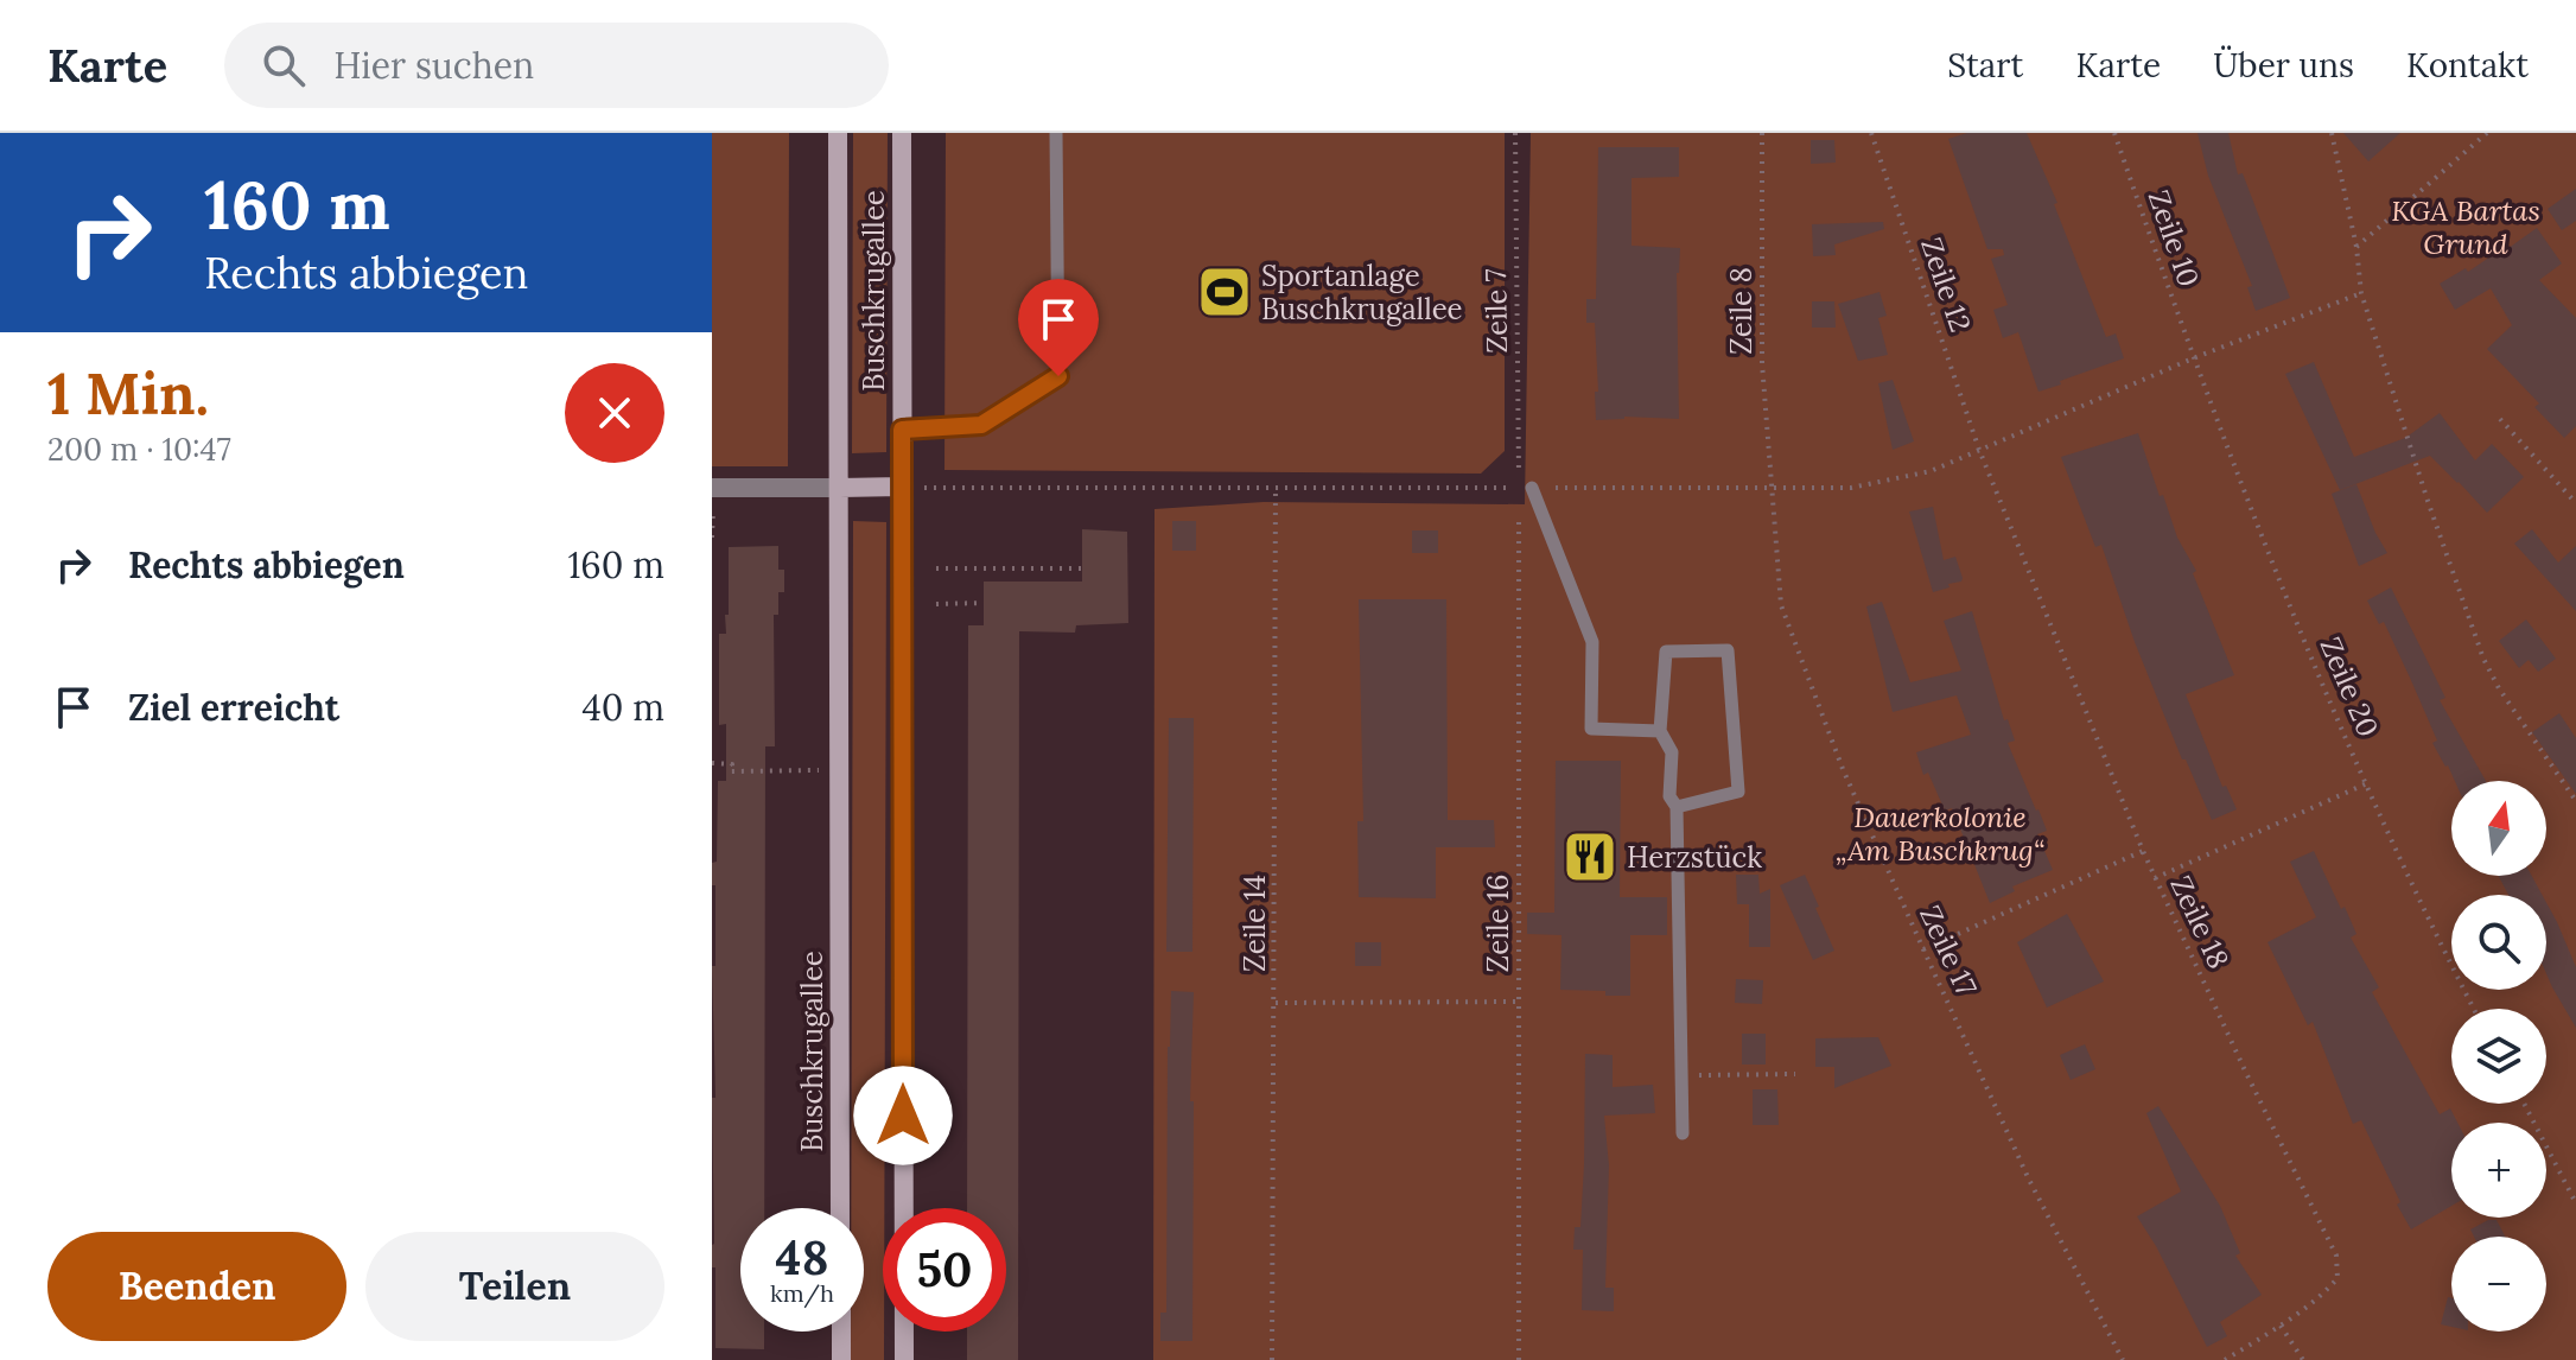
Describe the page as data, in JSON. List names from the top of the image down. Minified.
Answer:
{"streets":{"main road":["Buschkrugallee"],"path":["Zeile 10","Zeile 12","Zeile 7","Zeile 8","Zeile 20","Zeile 18","Zeile 14","Zeile 16","Zeile 17"]},"crossings":[["Zeile 10","Zeile 20"],["Zeile 12","Zeile 18"],["Zeile 7","Zeile 16"],["Zeile 8","Zeile 17"]],"parks":["KGA Bartas Grund","Dauerkolonie „Am Buschkrug“"],"places":{"sports":["Sportanlage Buschkrugallee"],"restaurant":["Herzstück"]},"north":"top","page":{"header":"Karte","search":"Hier suchen","nav":["Start","Karte","Über uns","Kontakt"],"turn":["160 m","Rechts abbiegen"],"heading":["1 Min.","200 m · 10:47"],"list":[{"name":"Rechts abbiegen","value":"160 m"},{"name":"Ziel erreicht","value":"40 m"}],"map_buttons":["+","−"],"speed":"48 km/h","limit":"50","buttons":["Beenden","Teilen"]}}
